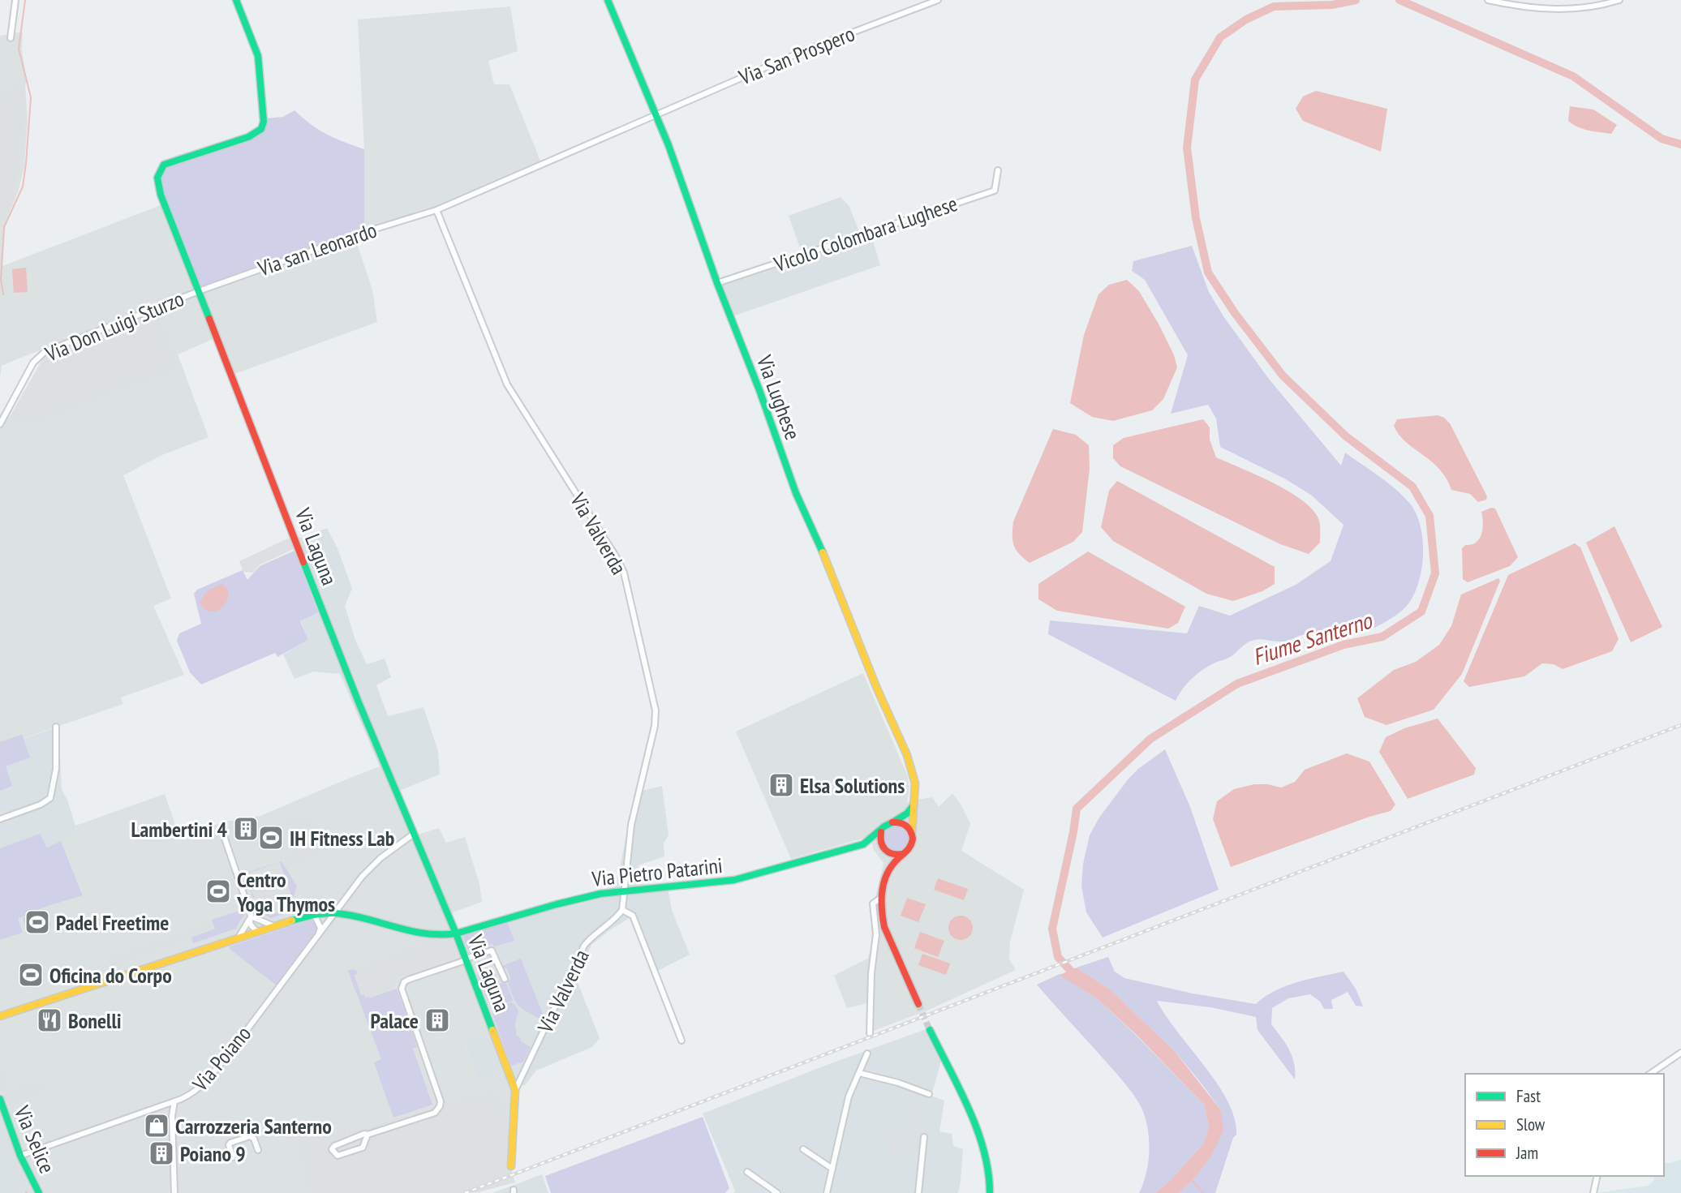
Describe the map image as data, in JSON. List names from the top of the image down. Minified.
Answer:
{"streets":{"main road":["Via Lughese","Via Laguna","Via Pietro Patarini","Via Selice"],"street":["Via San Prospero","Vicolo Colombara Lughese","Via san Leonardo","Via Don Luigi Sturzo","Via Valverda","Via Poiano"]},"crossings":[["Via San Prospero","Via Lughese"],["Vicolo Colombara Lughese","Via Lughese"],["Via san Leonardo","Via Don Luigi Sturzo"],["Via san Leonardo","Via Valverda"],["Via san Leonardo","Via Laguna"],["Via Don Luigi Sturzo","Via Laguna"],["Via Lughese","Via Pietro Patarini"],["Via Valverda","Via Laguna"],["Via Valverda","Via Pietro Patarini"],["Via Laguna","Via Pietro Patarini"],["Via Laguna","Via Poiano"],["Via Pietro Patarini","Via Poiano"]],"water":["Fiume Santerno"],"places":{"building":["Elsa Solutions","Lambertini 4","Palace","Poiano 9"],"sports":["IH Fitness Lab","Centro Yoga Thymos","Padel Freetime","Oficina do Corpo"],"restaurant":["Bonelli"],"shop":["Carrozzeria Santerno"]},"legend":["Fast","Slow","Jam"]}
